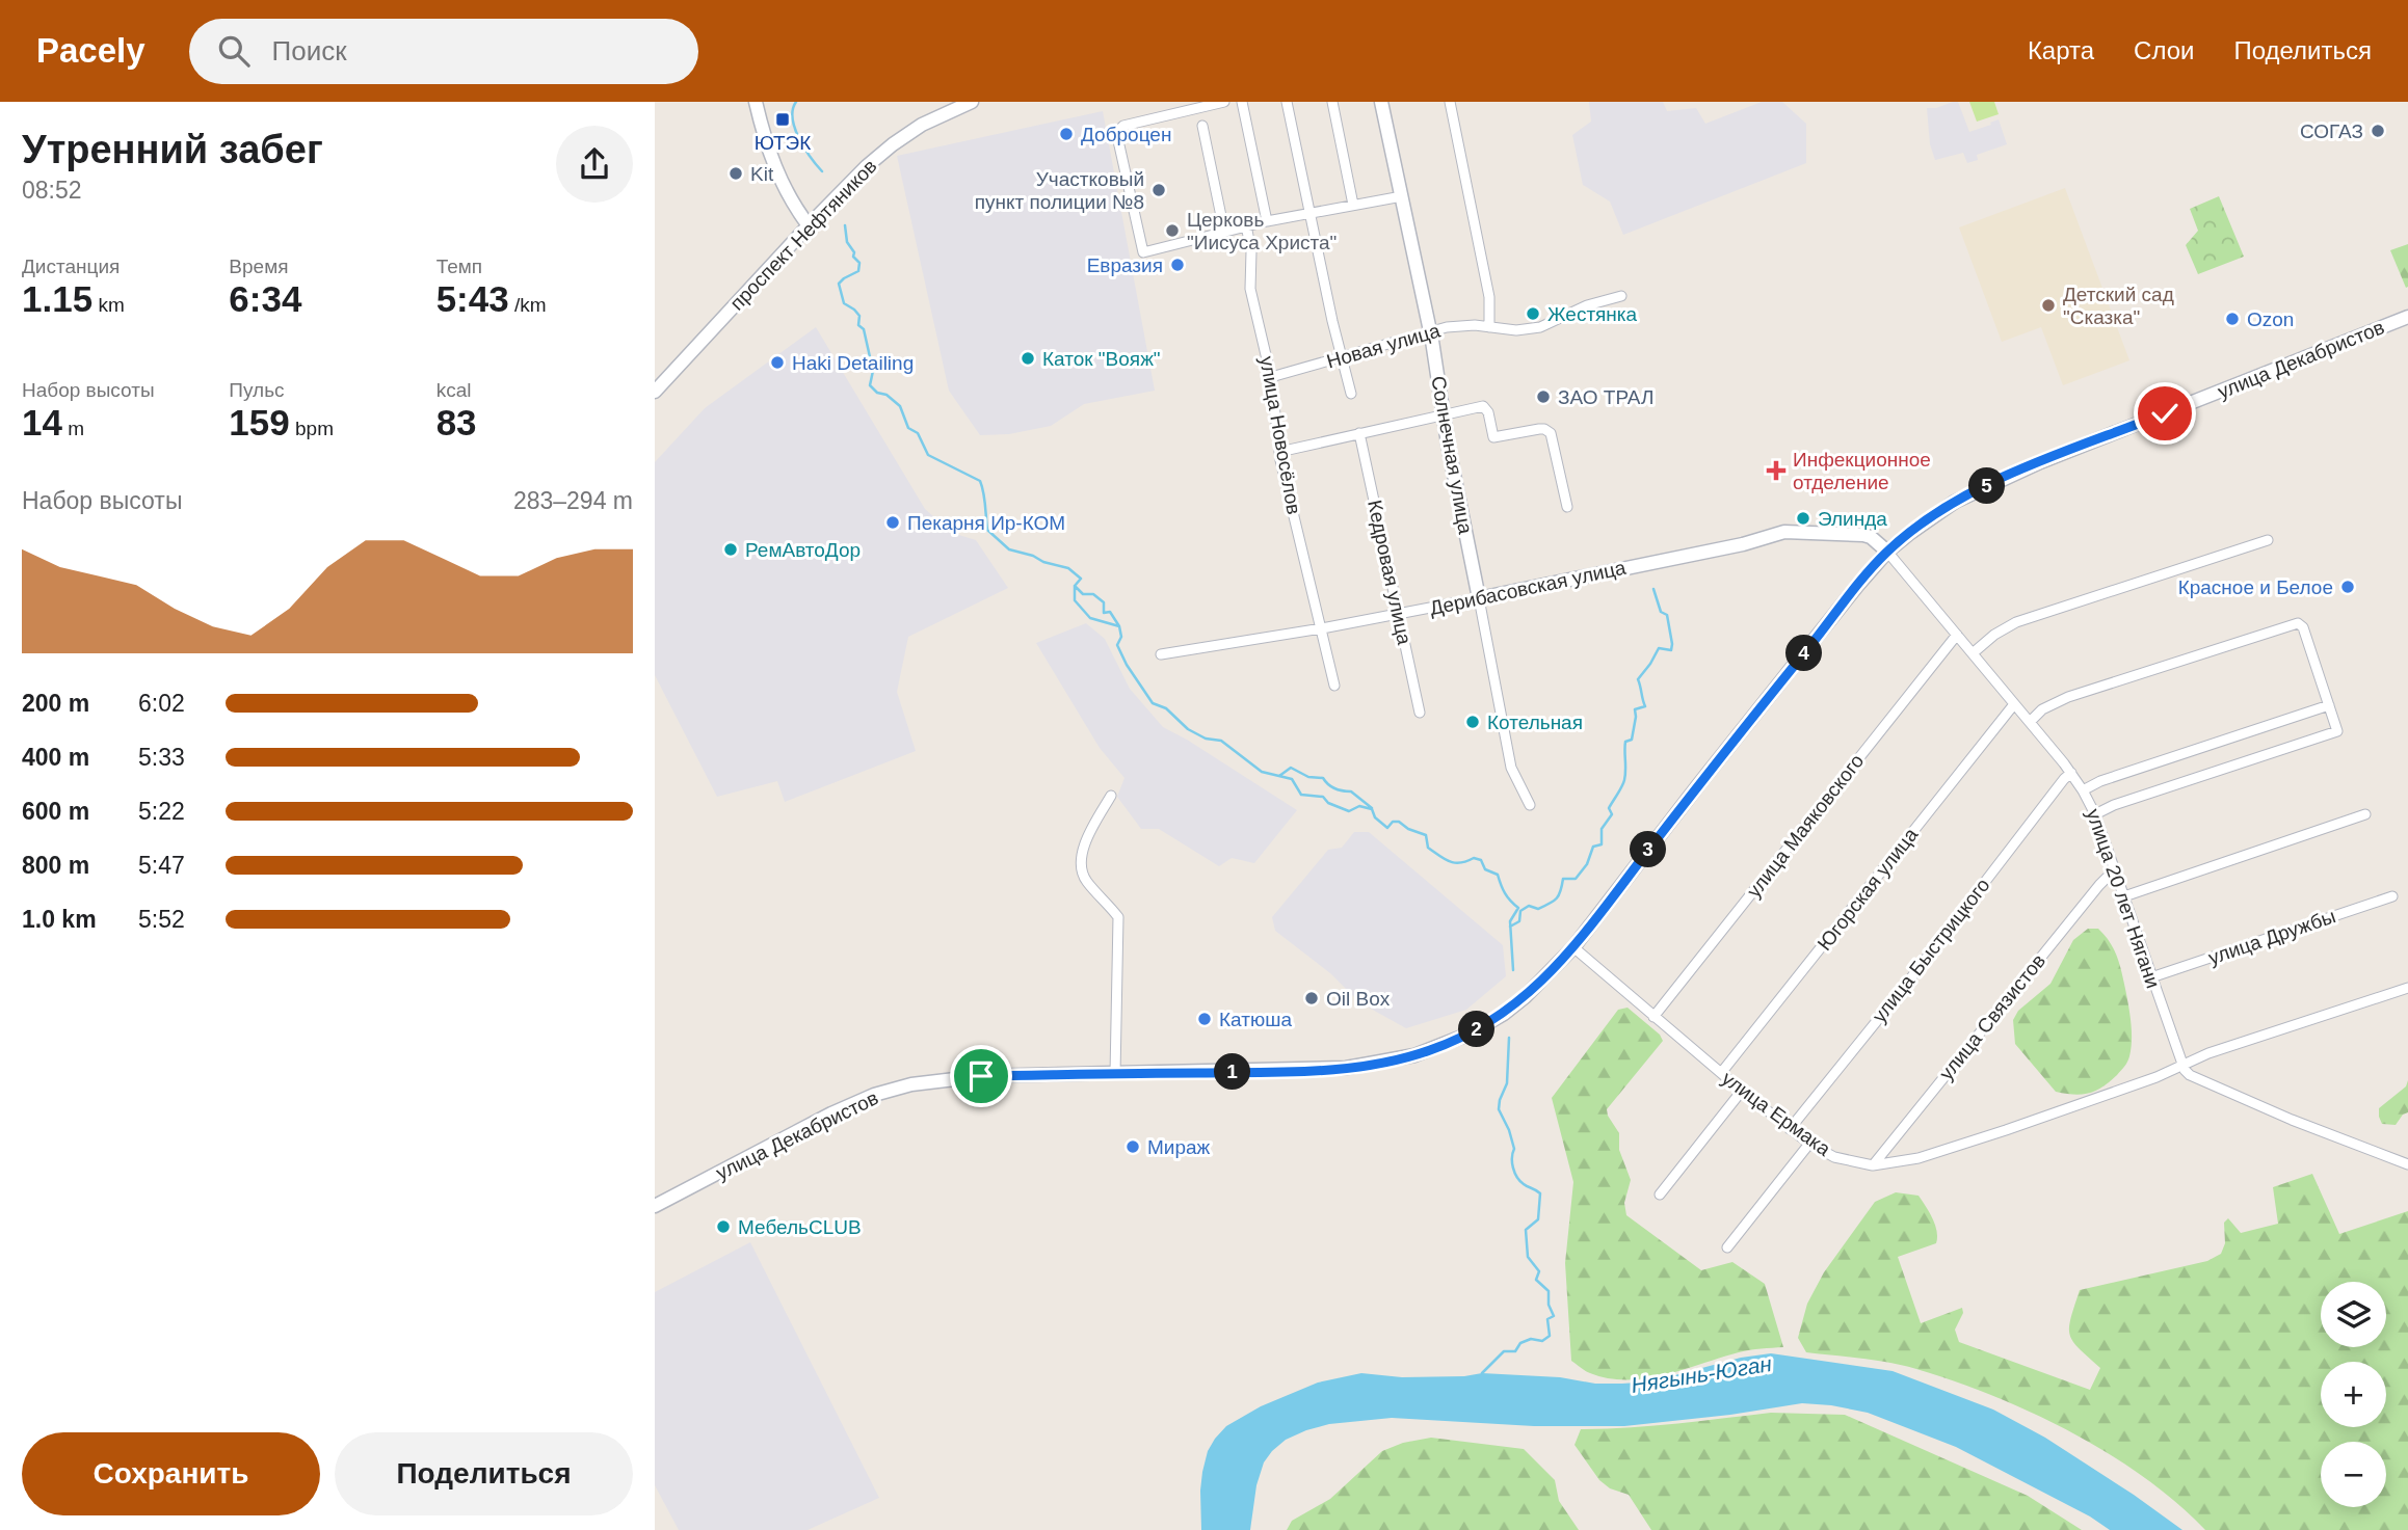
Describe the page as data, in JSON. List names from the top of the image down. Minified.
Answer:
{"streets":{"main road":["проспект Нефтяников","улица Декабристов","Солнечная улица","Дерибасовская улица"],"street":["Новая улица","улица Новосёлов","Кедровая улица","улица Маяковского","Югорская улица","улица 20 лет Нягани","улица Дружбы","улица Быстрицкого","улица Связистов","улица Ермака"]},"crossings":[["Новая улица","улица Новосёлов"],["Новая улица","Солнечная улица"],["улица Декабристов","Дерибасовская улица"],["улица Декабристов","улица 20 лет Нягани"],["улица Декабристов","улица Ермака"],["улица Новосёлов","Дерибасовская улица"],["Солнечная улица","Дерибасовская улица"],["Кедровая улица","Дерибасовская улица"],["Дерибасовская улица","улица 20 лет Нягани"],["улица Маяковского","улица 20 лет Нягани"],["улица Маяковского","улица Ермака"],["Югорская улица","улица 20 лет Нягани"],["Югорская улица","улица Ермака"],["улица 20 лет Нягани","улица Дружбы"],["улица 20 лет Нягани","улица Быстрицкого"],["улица 20 лет Нягани","улица Связистов"],["улица 20 лет Нягани","улица Ермака"],["улица Быстрицкого","улица Ермака"],["улица Связистов","улица Ермака"]],"water":["Нягынь-Юган"],"places":{"transit":["ЮТЭК"],"other":["СОГАЗ","Доброцен","Kit","Участковый пункт полиции №8","Церковь \"Иисуса Христа\"","Евразия","Детский сад \"Сказка\"","Жестянка","Ozon","Каток \"Вояж\"","Haki Detailing","ЗАО ТРАЛ","Элинда","Пекарня Ир-КОМ","РемАвтоДор","Красное и Белое","Котельная","Oil Box","Катюша","Мираж","МебельCLUB"],"health":["Инфекционное отделение"]},"page":{"header":"Pacely","search":"Поиск","nav":["Карта","Слои","Поделиться"],"heading":["Утренний забег","08:52"],"stats":[["Дистанция","1.15 km"],["Время","6:34"],["Темп","5:43 /km"],["Набор высоты","14 m"],["Пульс","159 bpm"],["kcal","83"]],"pins":["5","4","3","2","1"],"chart":["Набор высоты","283–294 m"],"list":[{"name":"200 m","note":"6:02"},{"name":"400 m","note":"5:33"},{"name":"600 m","note":"5:22"},{"name":"800 m","note":"5:47"},{"name":"1.0 km","note":"5:52"}],"map_buttons":["+","−"],"buttons":["Сохранить","Поделиться"]}}
